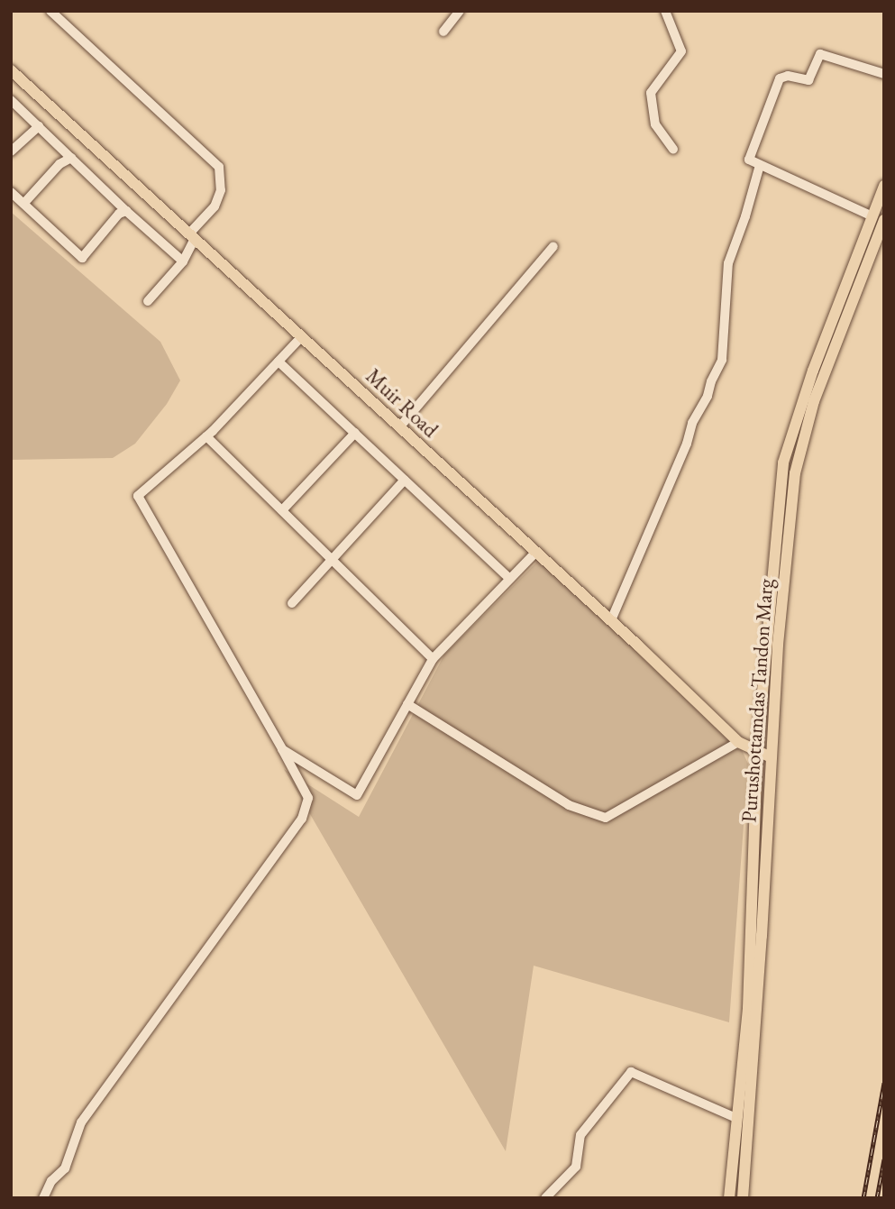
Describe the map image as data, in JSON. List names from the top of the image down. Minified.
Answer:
{"streets":{"main road":["Muir Road","Purushottamdas Tandon Marg"]},"crossings":[["Muir Road","Purushottamdas Tandon Marg"]]}
